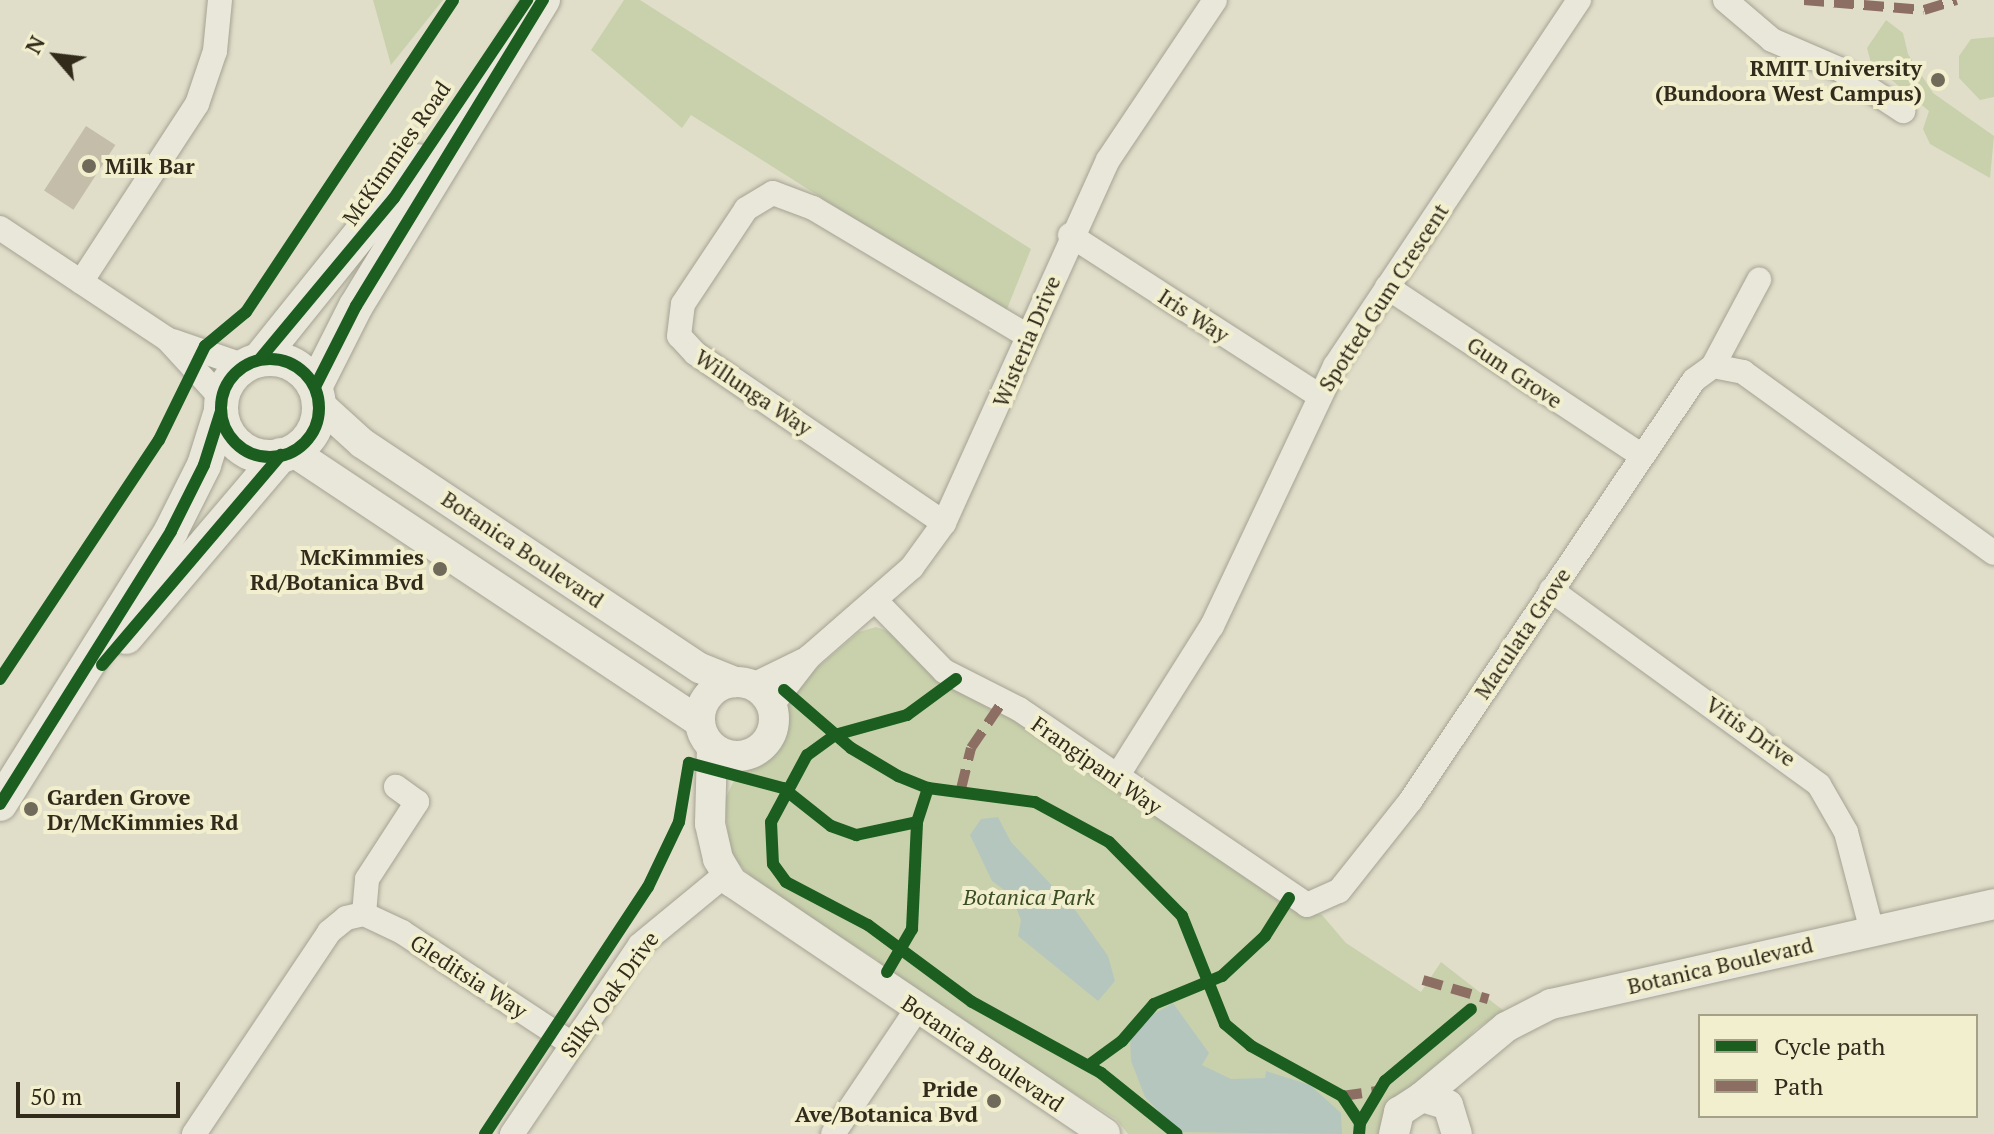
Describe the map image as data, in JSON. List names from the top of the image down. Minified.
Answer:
{"streets":{"main road":["McKimmies Road"],"street":["Spotted Gum Crescent","Iris Way","Wisteria Drive","Gum Grove","Willunga Way","Botanica Boulevard","Maculata Grove","Vitis Drive","Frangipani Way","Gleditsia Way","Silky Oak Drive"]},"crossings":[["McKimmies Road","Botanica Boulevard"],["Spotted Gum Crescent","Iris Way"],["Spotted Gum Crescent","Gum Grove"],["Spotted Gum Crescent","Frangipani Way"],["Iris Way","Wisteria Drive"],["Wisteria Drive","Willunga Way"],["Wisteria Drive","Botanica Boulevard"],["Wisteria Drive","Frangipani Way"],["Gum Grove","Maculata Grove"],["Botanica Boulevard","Vitis Drive"],["Botanica Boulevard","Silky Oak Drive"],["Maculata Grove","Vitis Drive"],["Maculata Grove","Frangipani Way"],["Gleditsia Way","Silky Oak Drive"]],"parks":["Botanica Park"],"places":["RMIT University (Bundoora West Campus)","Milk Bar","McKimmies Rd/Botanica Bvd","Garden Grove Dr/McKimmies Rd","Pride Ave/Botanica Bvd"],"legend":["Cycle path","Path"],"scale_bar":"50 m","north":"top left"}
